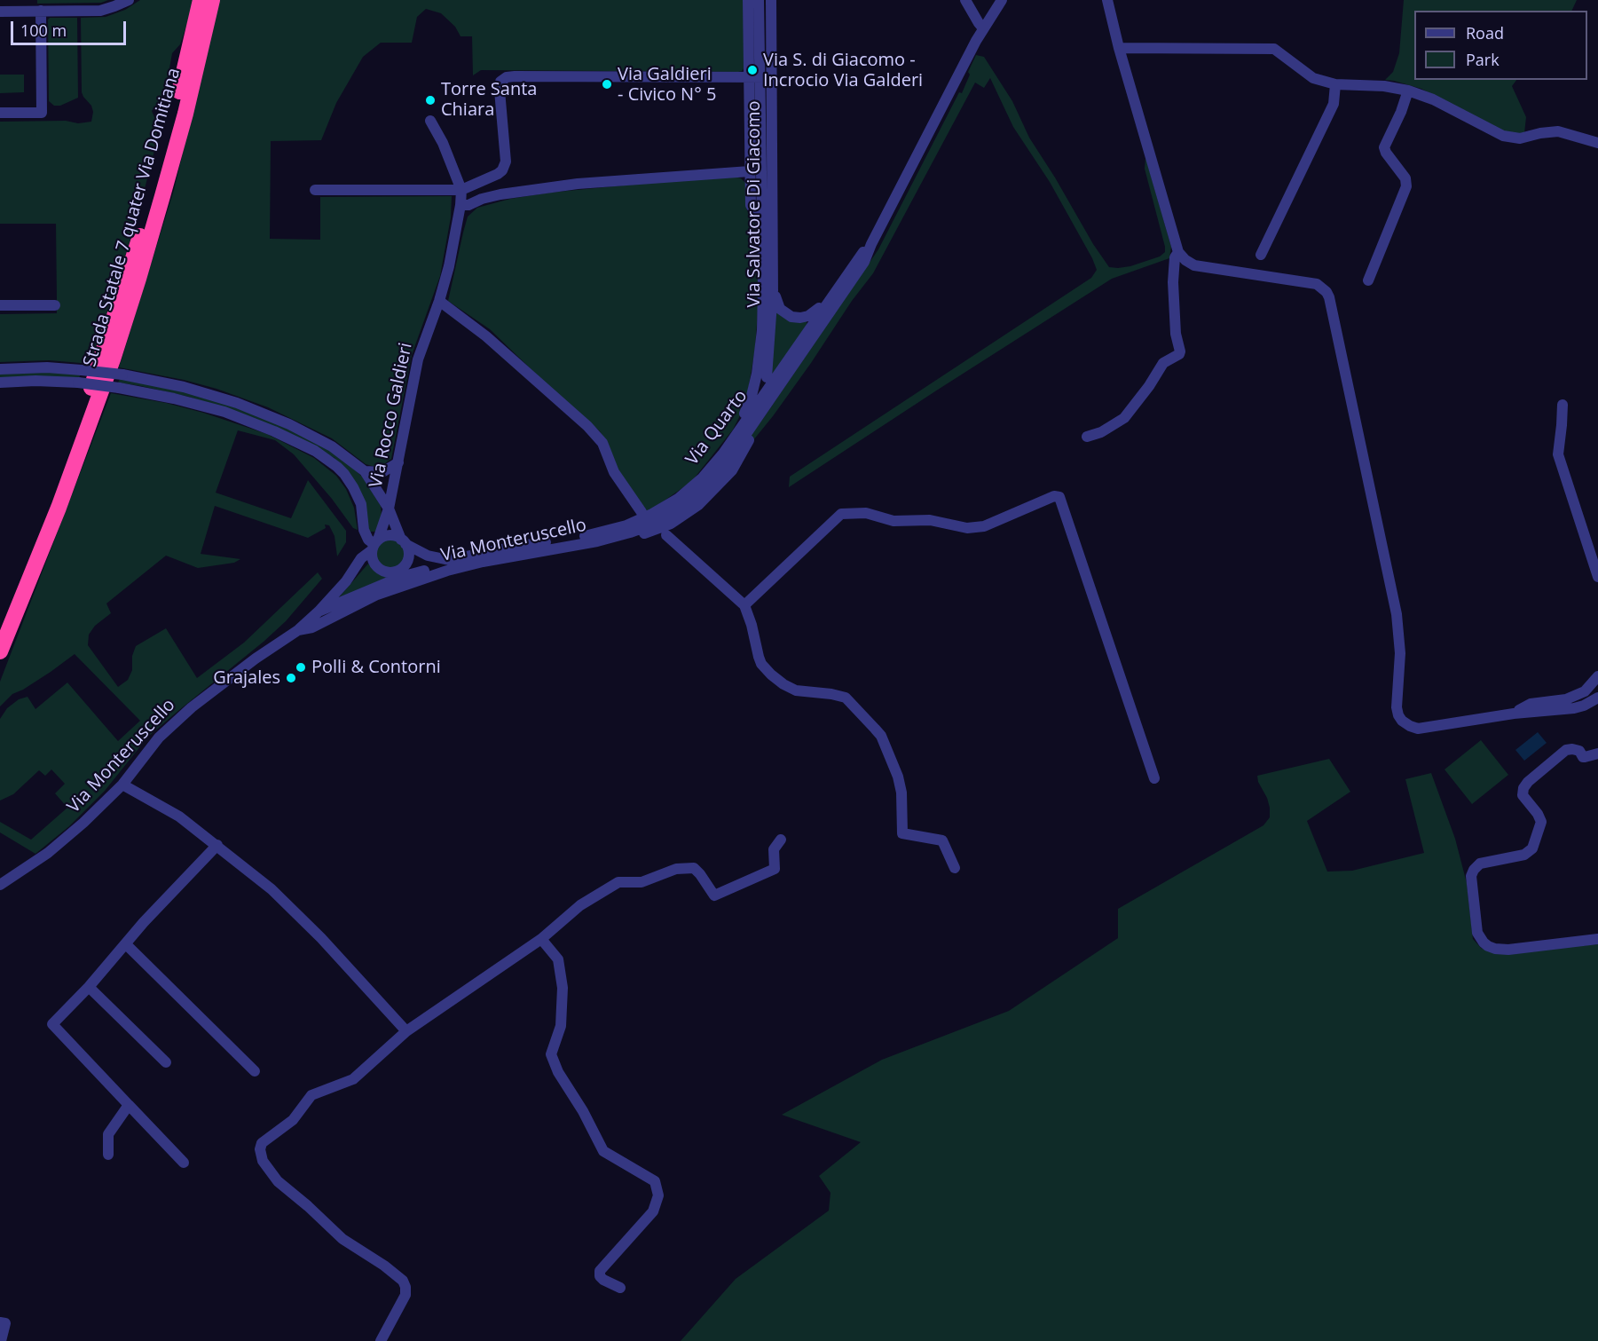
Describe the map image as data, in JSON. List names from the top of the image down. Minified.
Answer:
{"streets":{"highway":["Strada Statale 7 quater Via Domitiana"],"street":["Via Salvatore Di Giacomo","Via Rocco Galdieri","Via Quarto","Via Monteruscello"]},"crossings":[["Via Salvatore Di Giacomo","Via Quarto"],["Via Rocco Galdieri","Via Quarto"],["Via Rocco Galdieri","Via Monteruscello"],["Via Quarto","Via Monteruscello"]],"places":["Via S. di Giacomo - Incrocio Via Galderi","Via Galdieri - Civico N° 5","Torre Santa Chiara","Polli & Contorni","Grajales"],"legend":["Road","Park"],"scale_bar":"100 m"}
